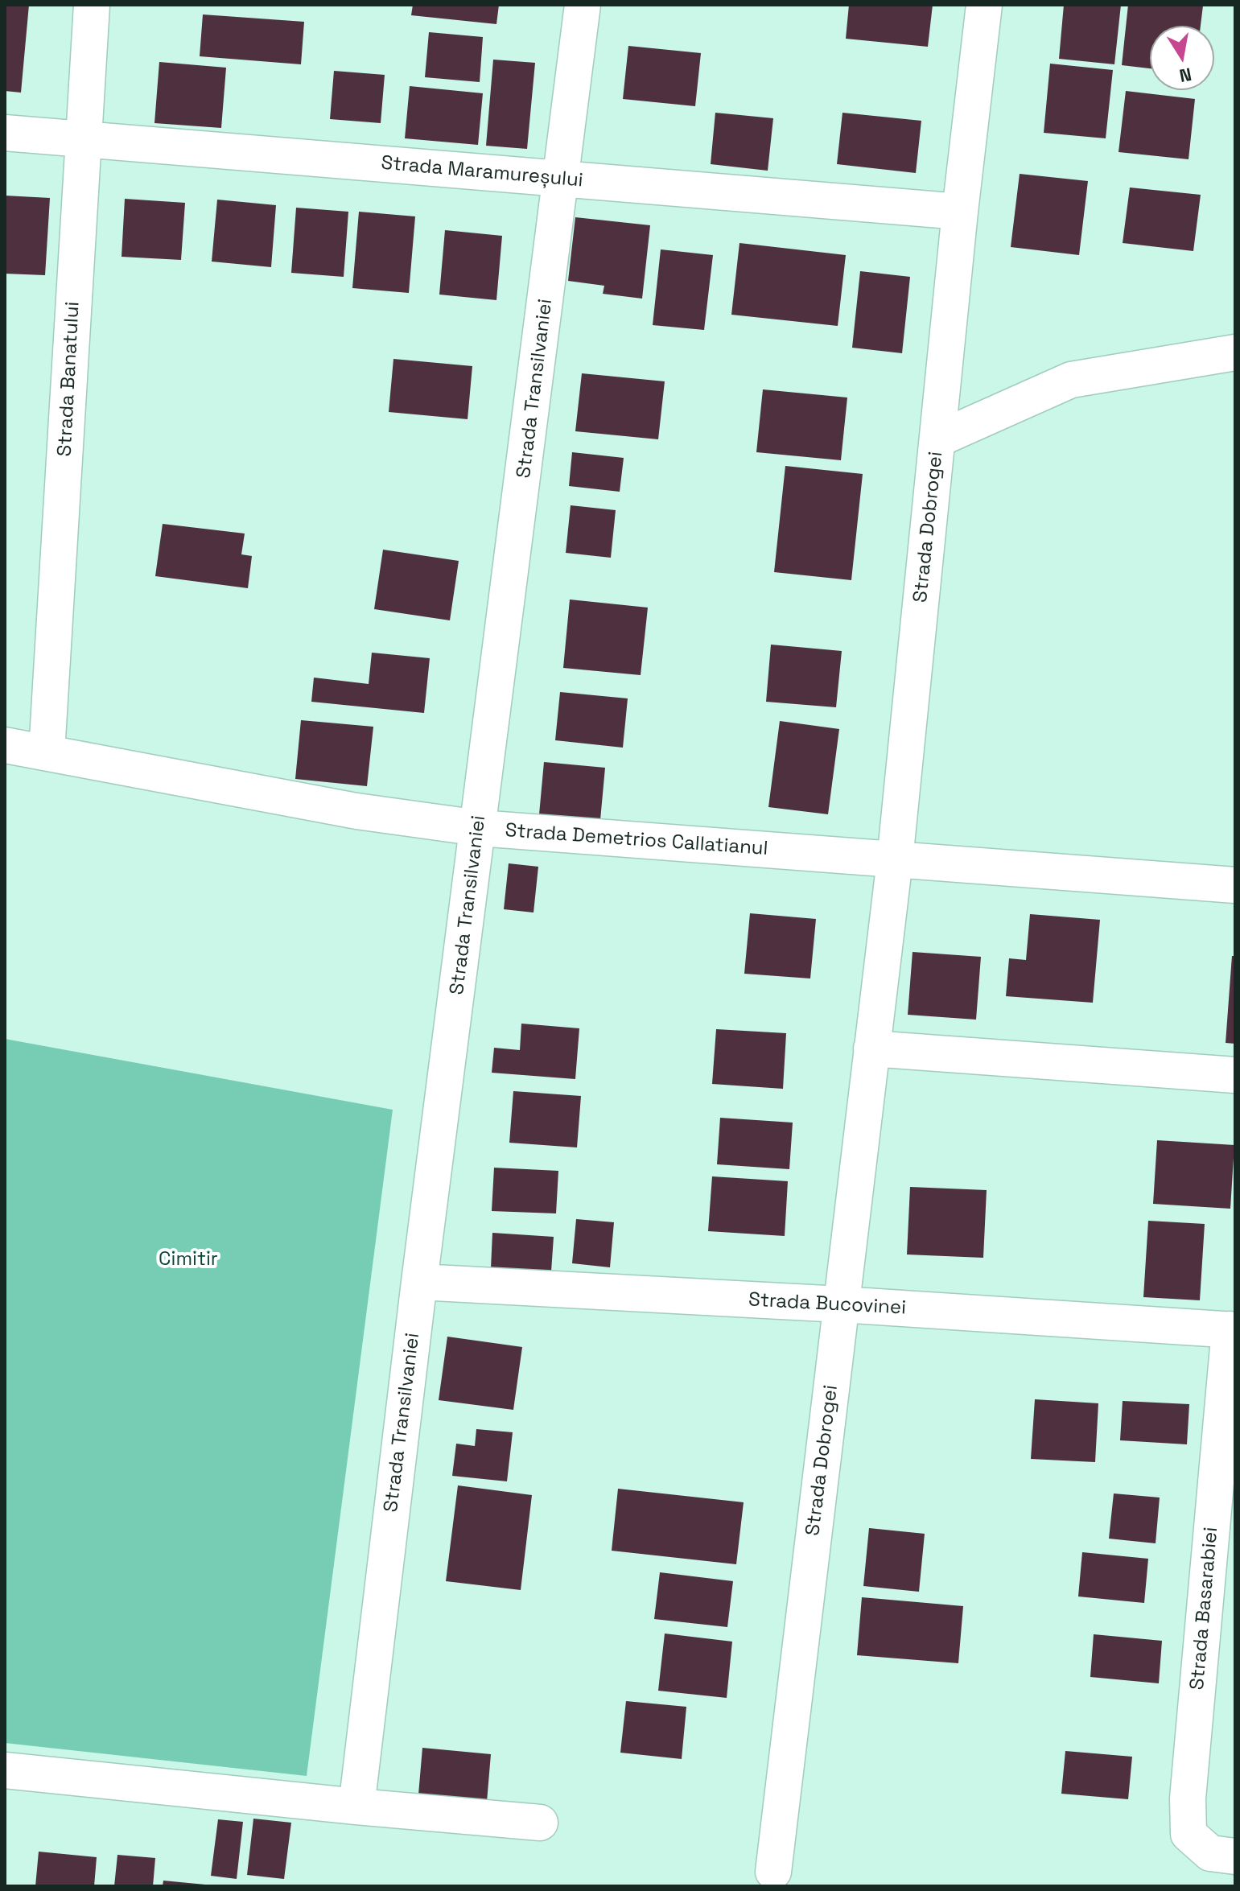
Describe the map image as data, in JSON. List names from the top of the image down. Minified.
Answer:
{"streets":{"street":["Strada Maramureșului","Strada Banatului","Strada Transilvaniei","Strada Dobrogei","Strada Demetrios Callatianul","Strada Bucovinei","Strada Basarabiei"]},"crossings":[["Strada Maramureșului","Strada Banatului"],["Strada Maramureșului","Strada Transilvaniei"],["Strada Maramureșului","Strada Dobrogei"],["Strada Banatului","Strada Demetrios Callatianul"],["Strada Transilvaniei","Strada Demetrios Callatianul"],["Strada Transilvaniei","Strada Bucovinei"],["Strada Dobrogei","Strada Demetrios Callatianul"],["Strada Dobrogei","Strada Bucovinei"],["Strada Bucovinei","Strada Basarabiei"]],"parks":["Cimitir"],"north":"bottom"}
